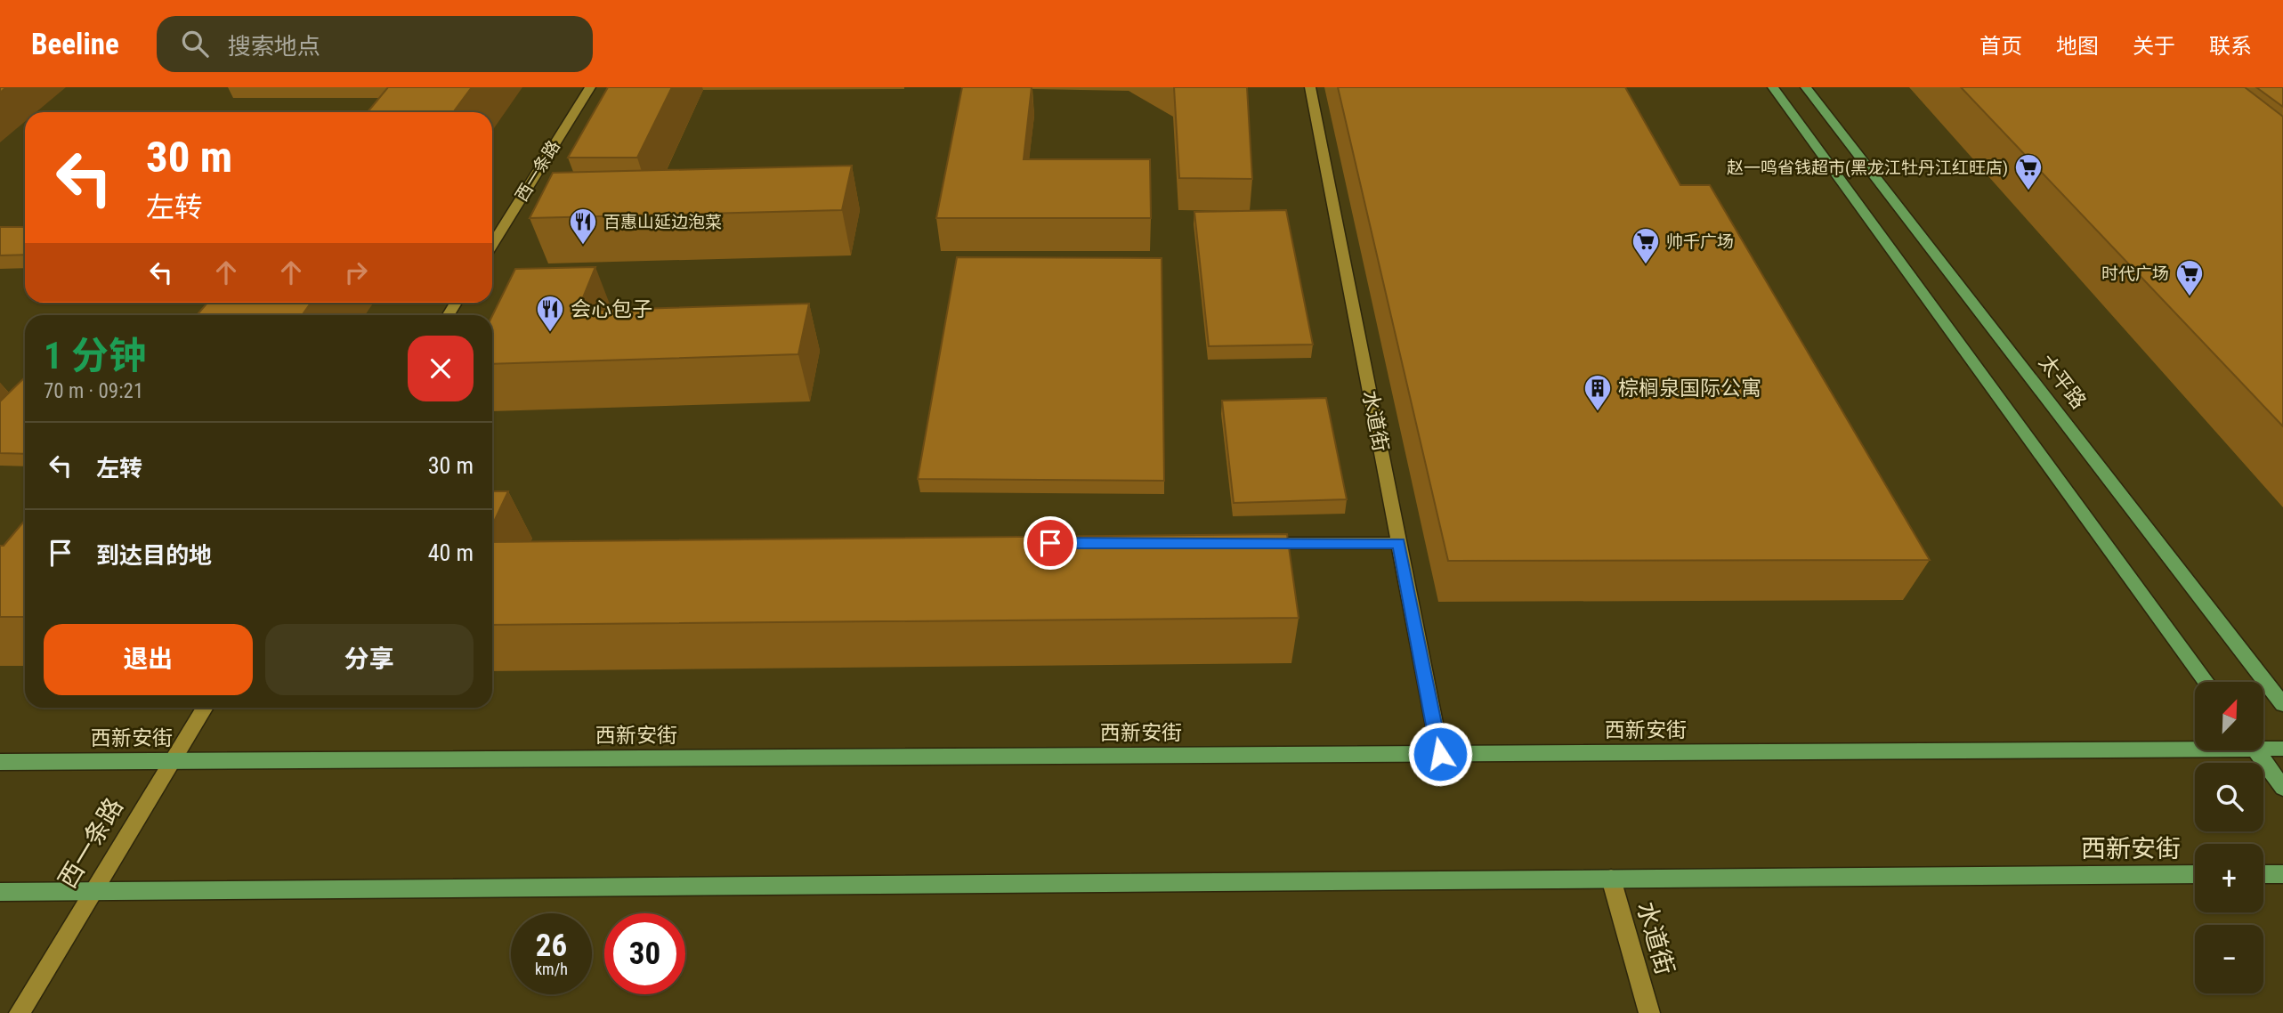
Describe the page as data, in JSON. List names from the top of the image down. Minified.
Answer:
{"streets":{"main road":["太平路","西新安街"],"street":["西一条路","水道街"]},"crossings":[["西一条路","西新安街"],["水道街","西新安街"]],"places":{"supermarket":["赵一鸣省钱超市(黑龙江牡丹江红旺店)","帅千广场","时代广场"],"restaurant":["百惠山延边泡菜","会心包子"],"building":["棕榈泉国际公寓"]},"north":"top right","page":{"header":"Beeline","search":"搜索地点","nav":["首页","地图","关于","联系"],"turn":["30 m","左转"],"heading":["1 分钟","70 m · 09:21"],"list":[{"name":"左转","value":"30 m"},{"name":"到达目的地","value":"40 m"}],"buttons":["退出","分享"],"map_buttons":["+","−"],"speed":"26 km/h","limit":"30"}}
